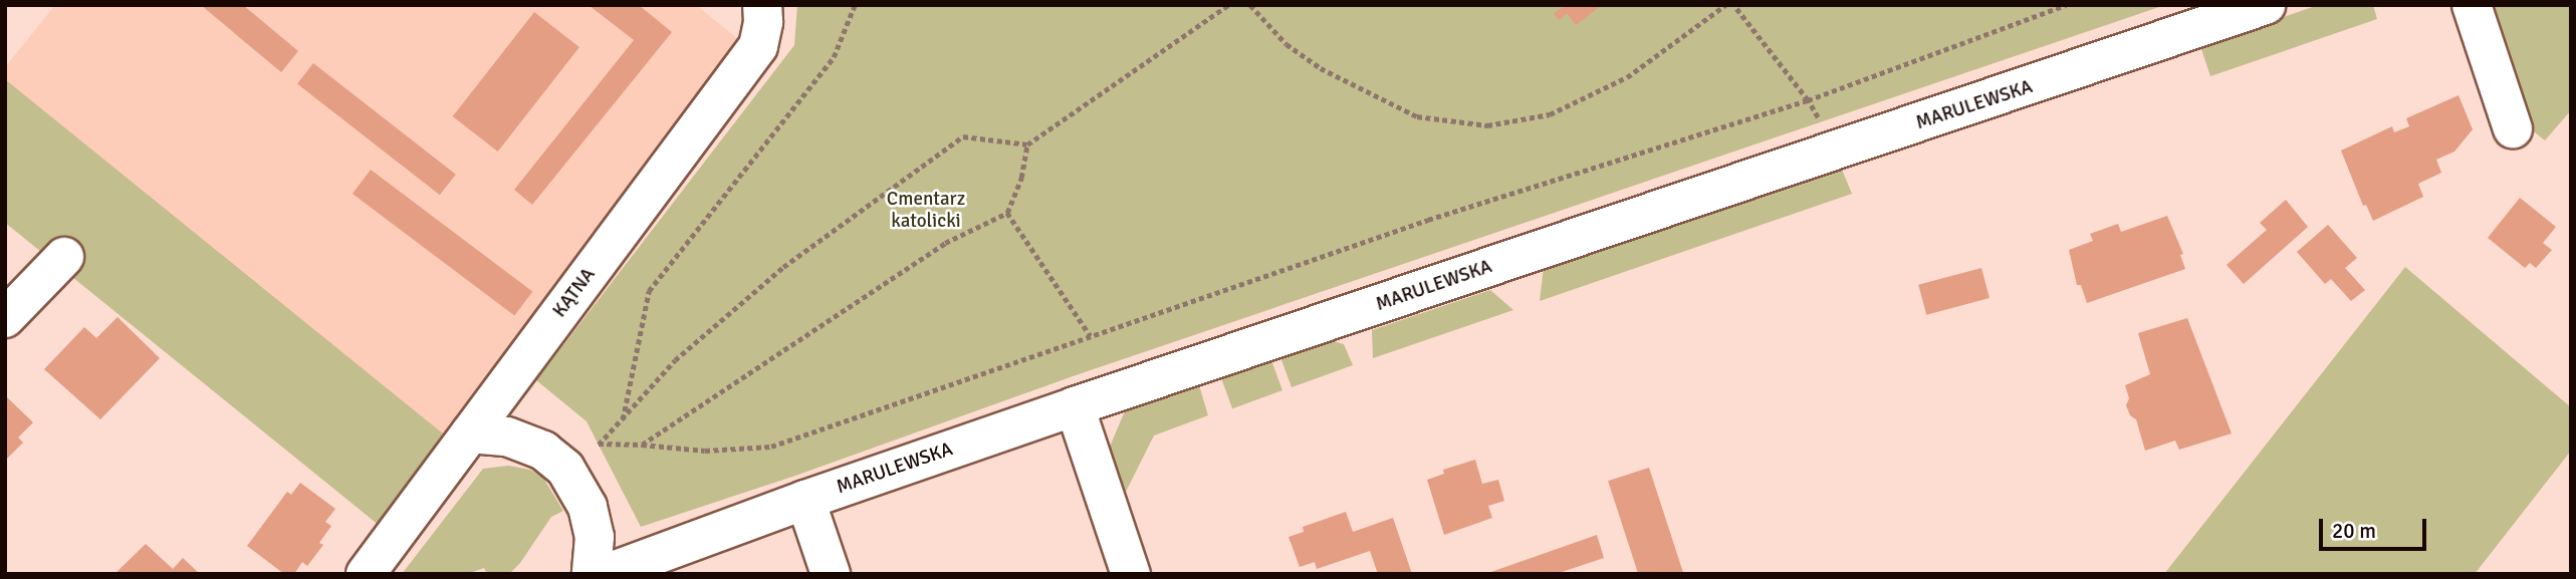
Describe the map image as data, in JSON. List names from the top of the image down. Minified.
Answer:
{"streets":{"street":["MARULEWSKA","KĄTNA"]},"parks":["Cmentarz katolicki"],"scale_bar":"20 m"}
